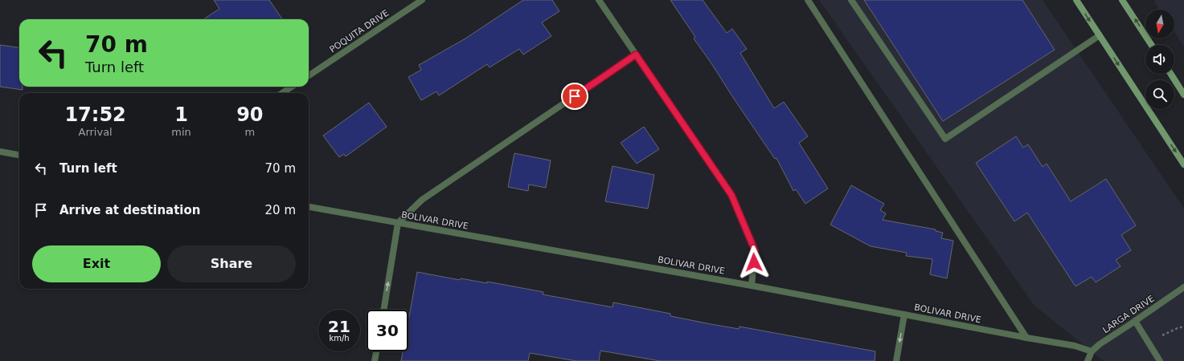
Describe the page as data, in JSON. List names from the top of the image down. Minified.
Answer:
{"streets":{"street":["POQUITA DRIVE","BOLIVAR DRIVE","LARGA DRIVE"]},"crossings":[["BOLIVAR DRIVE","LARGA DRIVE"]],"north":"bottom","page":{"turn":["70 m","Turn left"],"eta":["17:52","Arrival","1","min","90","m"],"list":[{"name":"Turn left","value":"70 m"},{"name":"Arrive at destination","value":"20 m"}],"buttons":["Exit","Share"],"speed":"21 km/h","limit":"30"}}
